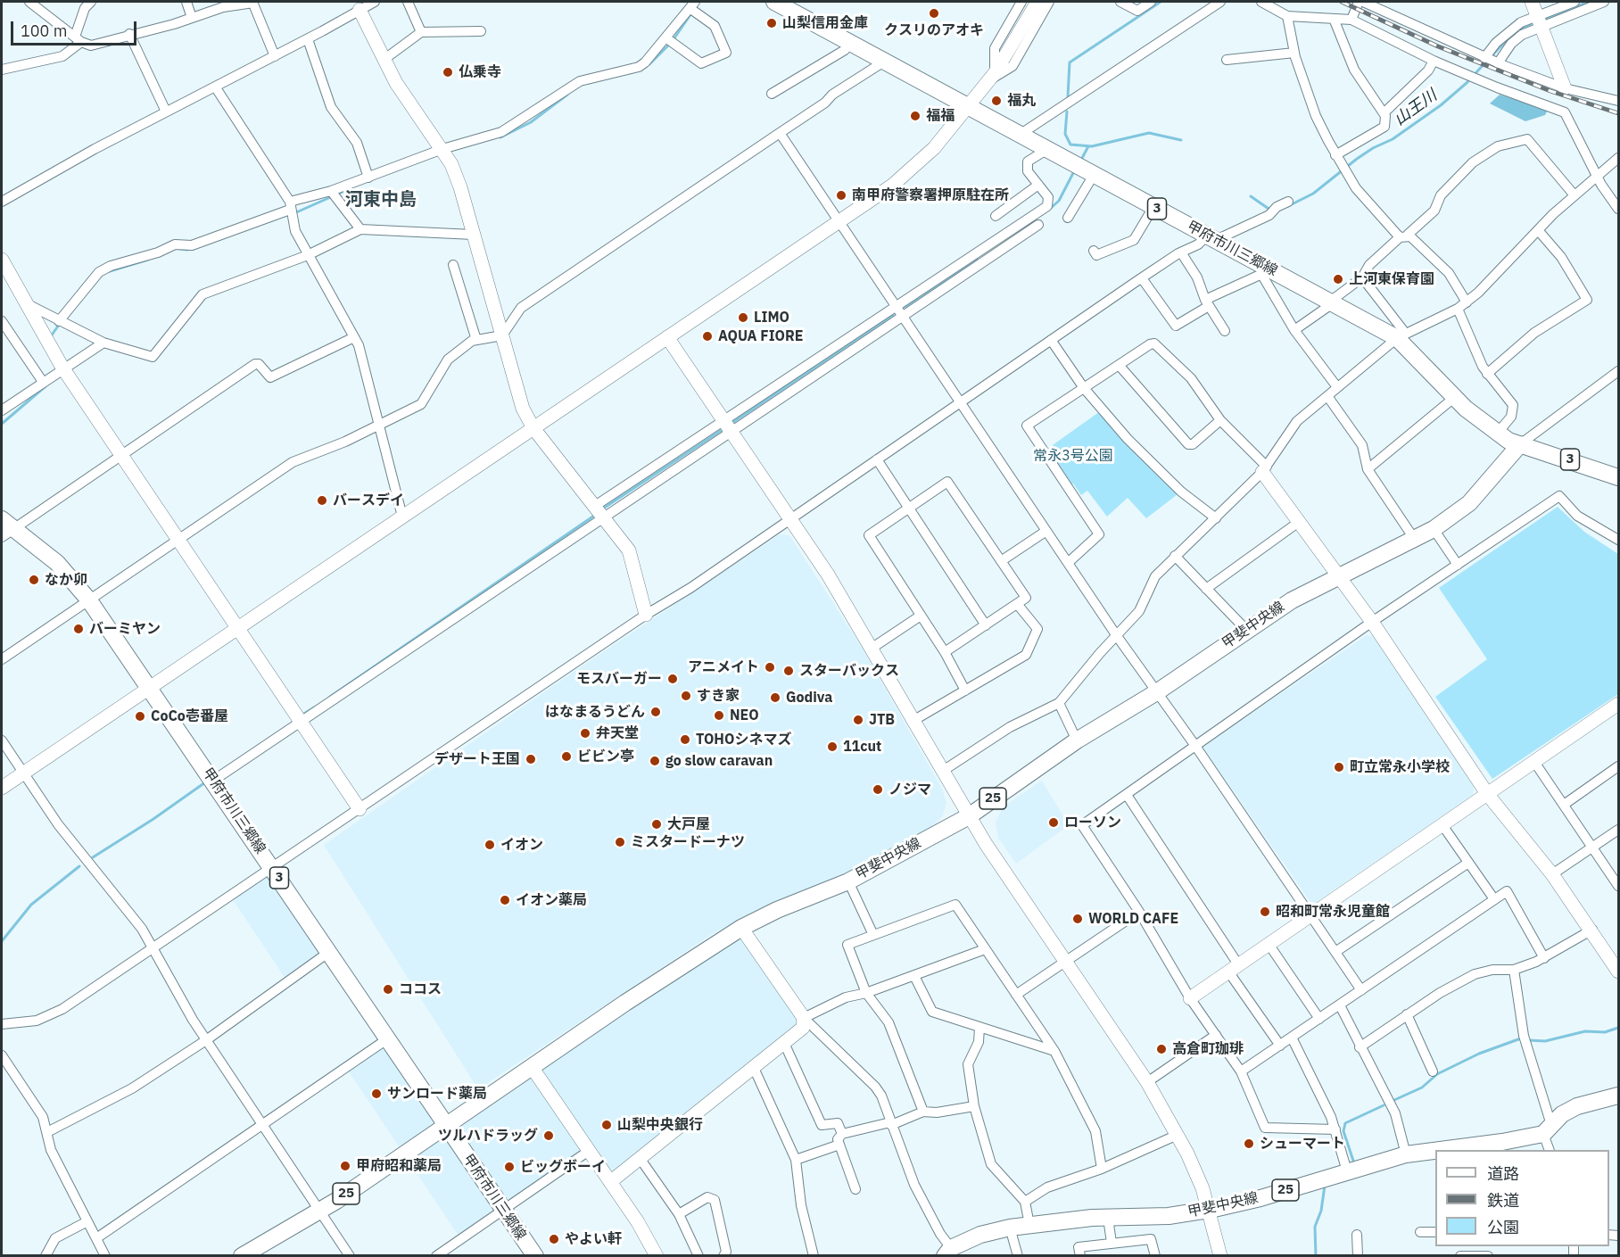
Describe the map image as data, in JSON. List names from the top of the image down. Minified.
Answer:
{"streets":{"main road":["3","甲府市川三郷線","甲斐中央線","25"]},"crossings":[["甲府市川三郷線","甲斐中央線"]],"districts":["河東中島"],"water":["山王川"],"parks":["常永3号公園"],"places":["クスリのアオキ","山梨信用金庫","仏乗寺","福丸","福福","南甲府警察署押原駐在所","上河東保育園","LIMO","AQUA FIORE","バースデイ","なか卯","バーミヤン","アニメイト","スターバックス","モスバーガー","すき家","Godiva","はなまるうどん","NEO","CoCo壱番屋","JTB","弁天堂","TOHOシネマズ","11cut","ビビン亭","デザート王国","go slow caravan","町立常永小学校","ノジマ","ローソン","大戸屋","ミスタードーナツ","イオン","イオン薬局","昭和町常永児童館","WORLD CAFE","ココス","高倉町珈琲","サンロード薬局","山梨中央銀行","ツルハドラッグ","シューマート","甲府昭和薬局","ビッグボーイ","やよい軒"],"legend":["道路","鉄道","公園"],"scale_bar":"100 m"}
